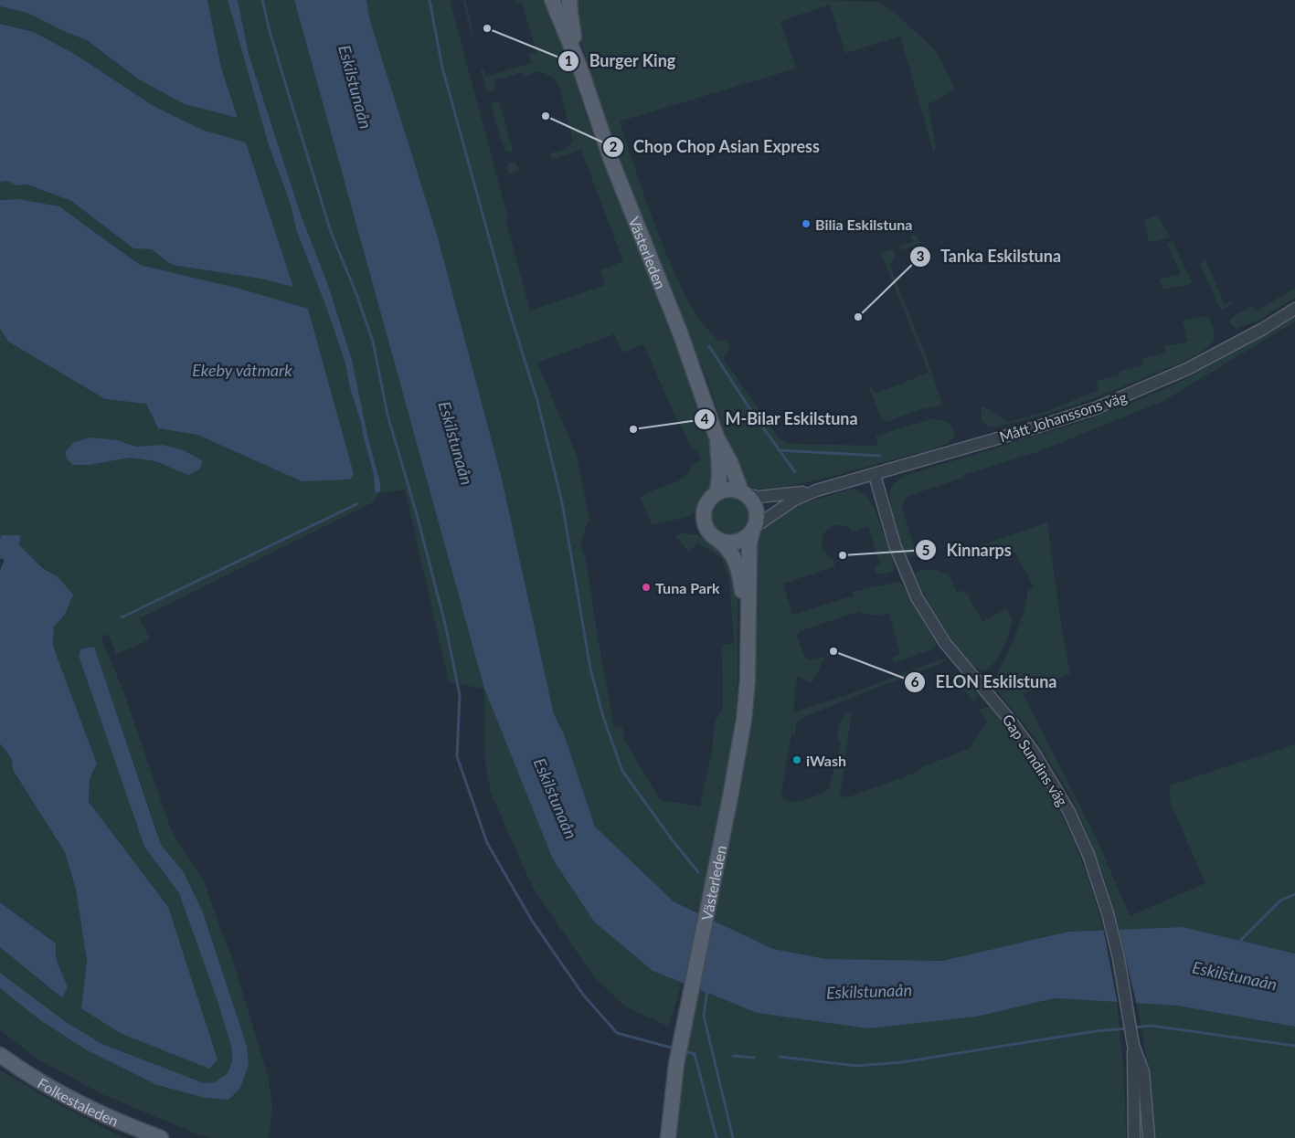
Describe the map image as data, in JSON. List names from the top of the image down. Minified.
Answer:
{"streets":{"main road":["Västerleden","Folkestaleden"],"street":["Mått Johanssons väg","Gap Sundins väg"]},"crossings":[["Västerleden","Mått Johanssons väg"],["Mått Johanssons väg","Gap Sundins väg"]],"water":["Eskilstunaån","Ekeby våtmark"],"places":["Burger King","Chop Chop Asian Express","Bilia Eskilstuna","Tanka Eskilstuna","M-Bilar Eskilstuna","Kinnarps","Tuna Park","ELON Eskilstuna","iWash"]}
